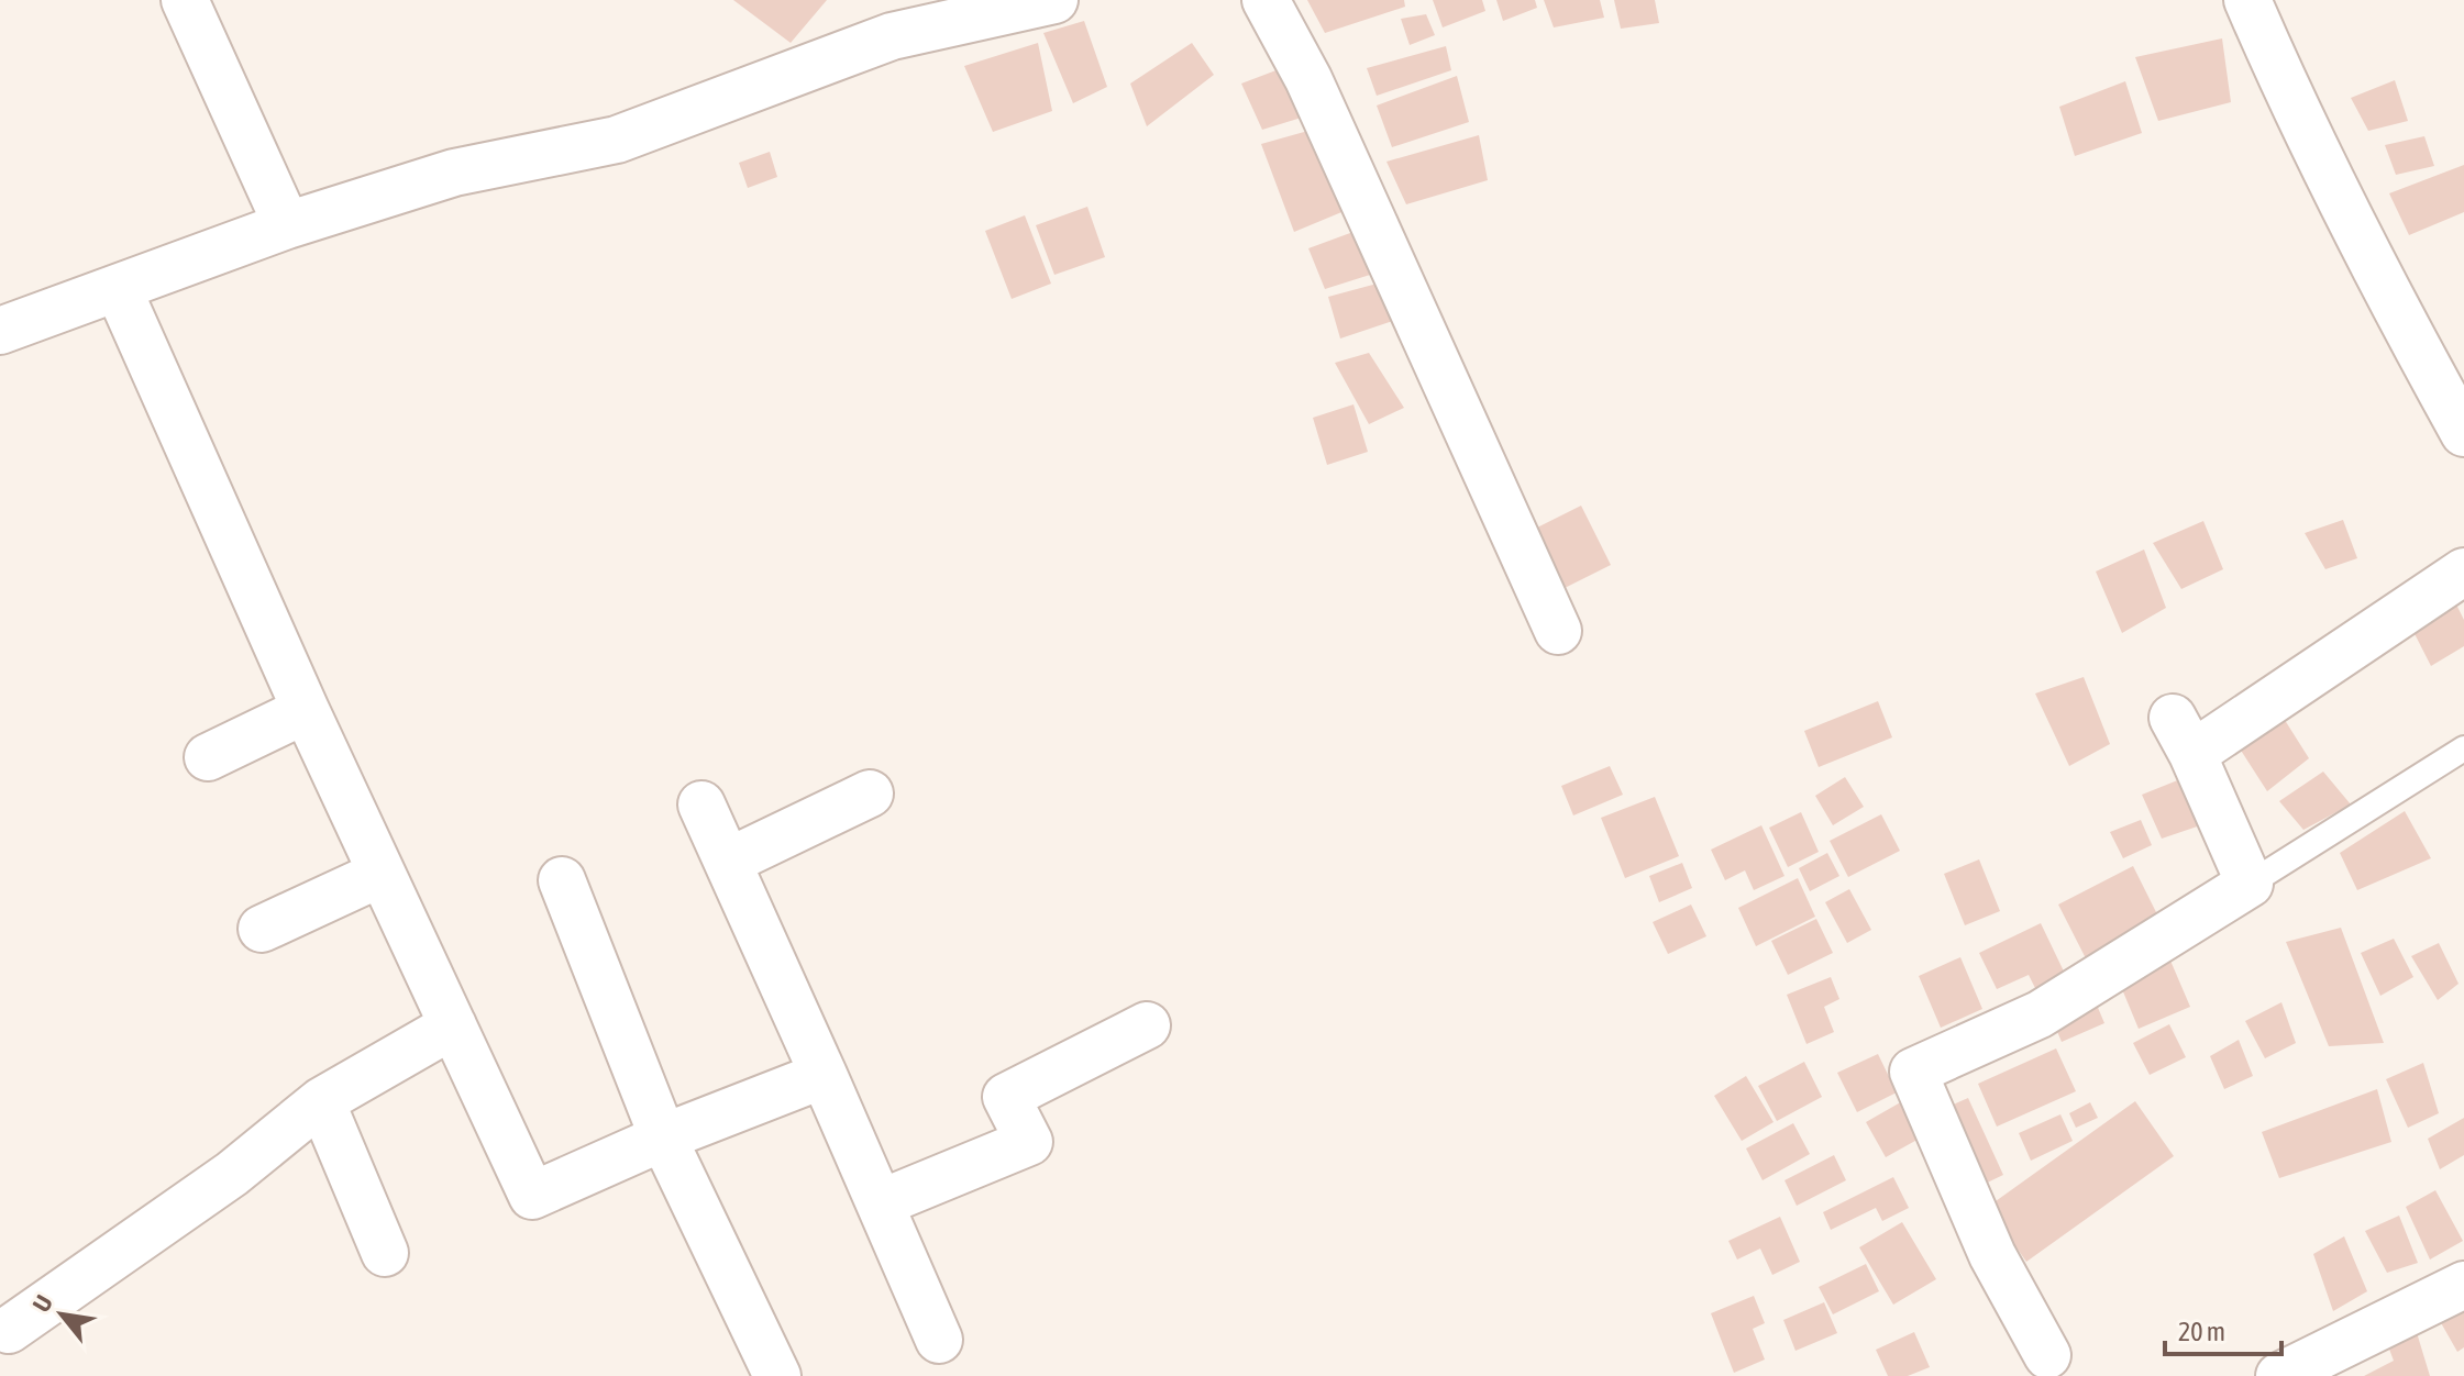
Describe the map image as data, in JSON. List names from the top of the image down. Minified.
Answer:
{"scale_bar":"20 m","north":"top left"}
